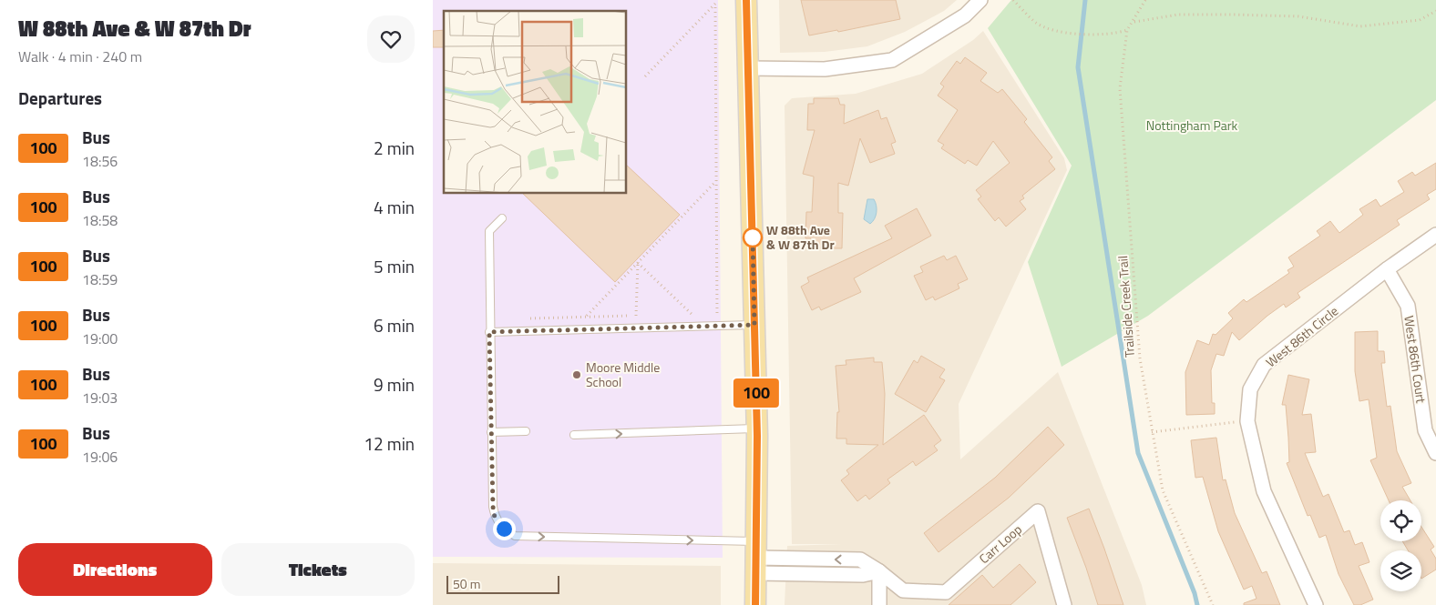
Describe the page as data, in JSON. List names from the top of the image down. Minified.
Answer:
{"streets":{"street":["West 86th Circle","West 86th Court","Carr Loop"],"path":["Trailside Creek Trail"]},"crossings":[["West 86th Circle","West 86th Court"]],"parks":["Nottingham Park"],"places":["W 88th Ave & W 87th Dr","Moore Middle School"],"lines":["bus line 100"],"scale_bar":"50 m","page":{"heading":[["W 88th Ave & W 87th Dr","Walk · 4 min · 240 m"],"Departures"],"on_map":"100","list":[{"mark":"100","name":"Bus","note":"18:56","value":"2 min"},{"mark":"100","name":"Bus","note":"18:58","value":"4 min"},{"mark":"100","name":"Bus","note":"18:59","value":"5 min"},{"mark":"100","name":"Bus","note":"19:00","value":"6 min"},{"mark":"100","name":"Bus","note":"19:03","value":"9 min"},{"mark":"100","name":"Bus","note":"19:06","value":"12 min"}],"buttons":["Directions","Tickets"],"scale":"50 m"}}
